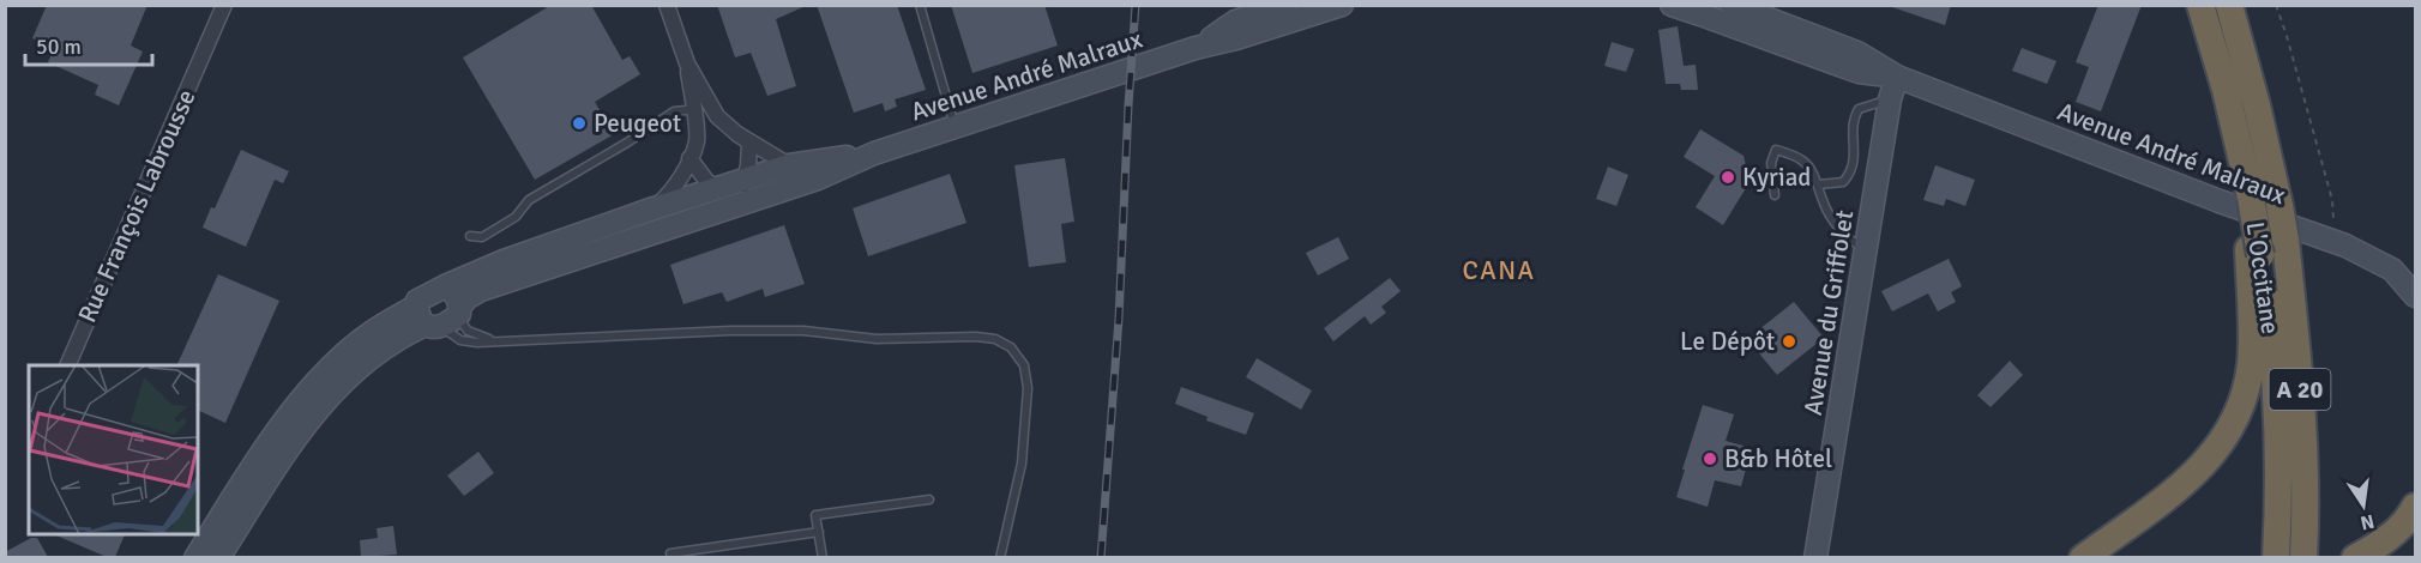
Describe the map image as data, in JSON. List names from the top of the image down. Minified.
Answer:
{"streets":{"highway":["L'Occitane","A 20"],"street":["Avenue André Malraux","Rue François Labrousse","Avenue du Griffolet"]},"crossings":[["Avenue André Malraux","Avenue du Griffolet"]],"districts":["CANA"],"places":["Peugeot","Kyriad","Le Dépôt","B&b Hôtel"],"scale_bar":"50 m","north":"bottom"}
